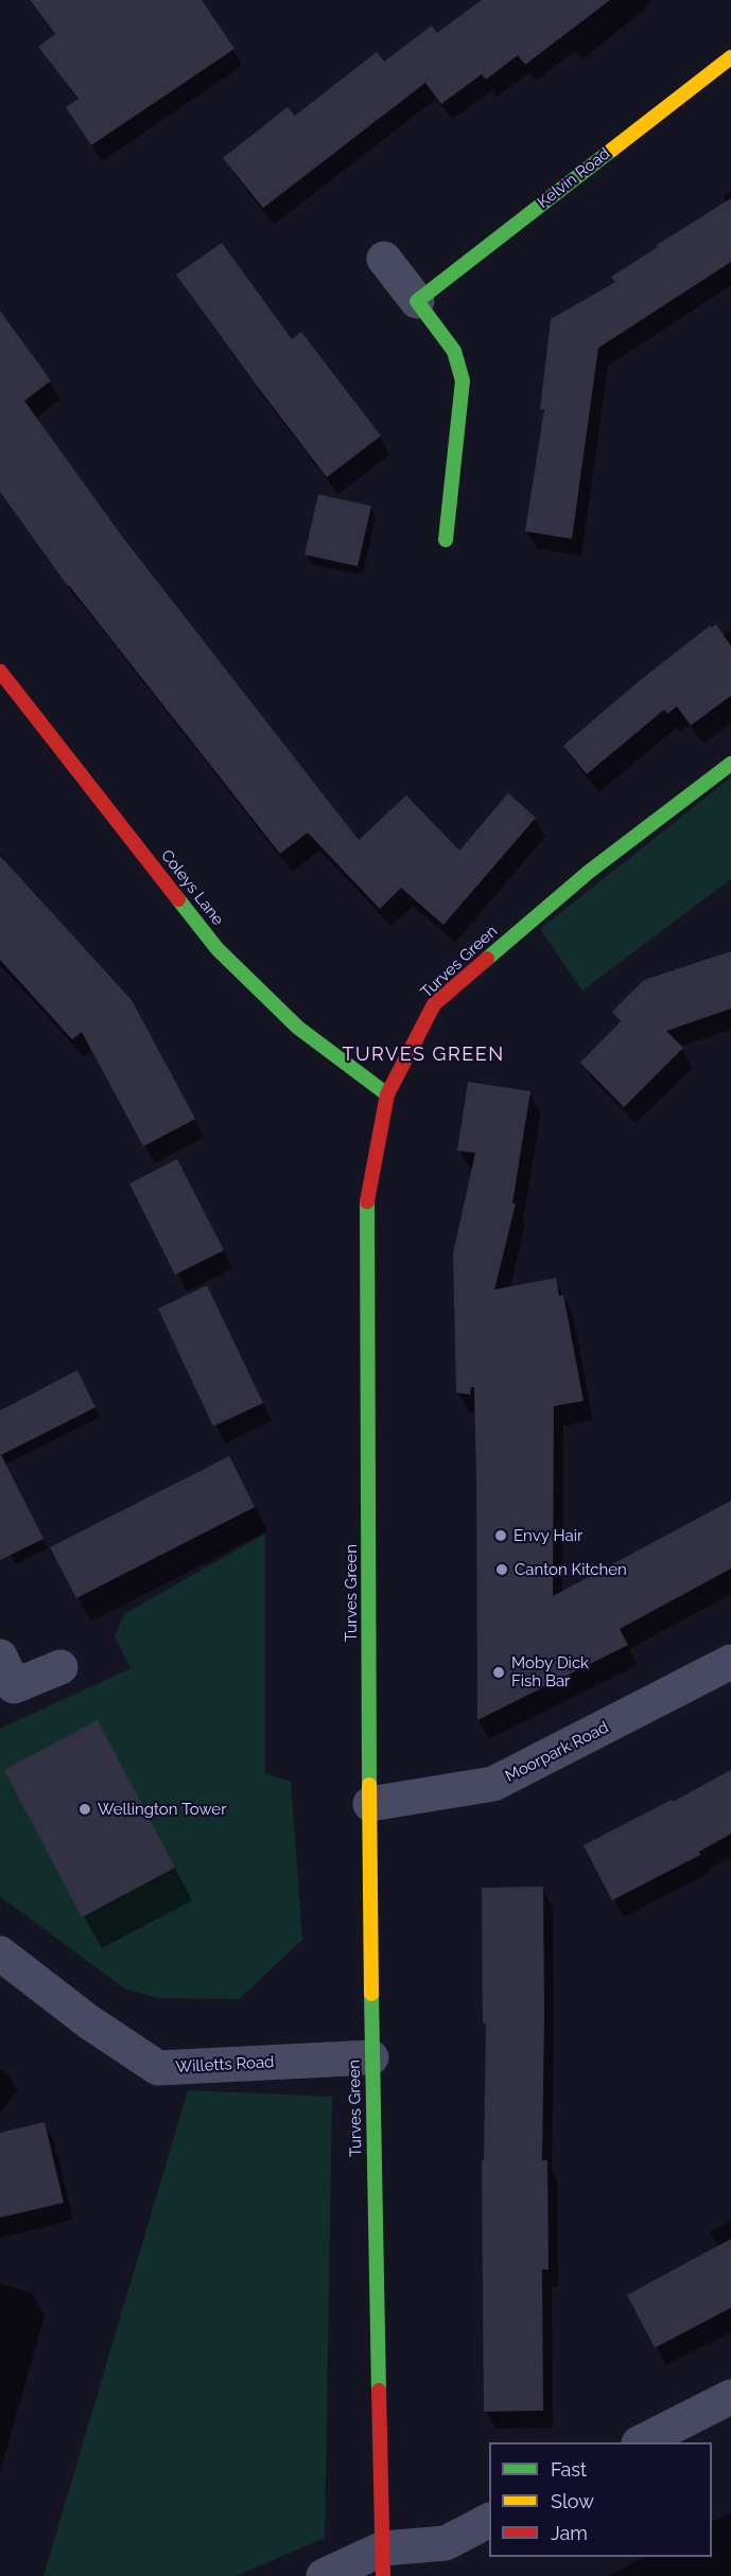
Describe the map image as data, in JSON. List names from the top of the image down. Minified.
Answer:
{"streets":{"street":["Kelvin Road","Coleys Lane","Turves Green","Moorpark Road","Willetts Road"]},"crossings":[["Coleys Lane","Turves Green"],["Turves Green","Moorpark Road"],["Turves Green","Willetts Road"]],"districts":["TURVES GREEN"],"places":["Envy Hair","Canton Kitchen","Moby Dick Fish Bar","Wellington Tower"],"legend":["Fast","Slow","Jam"]}
